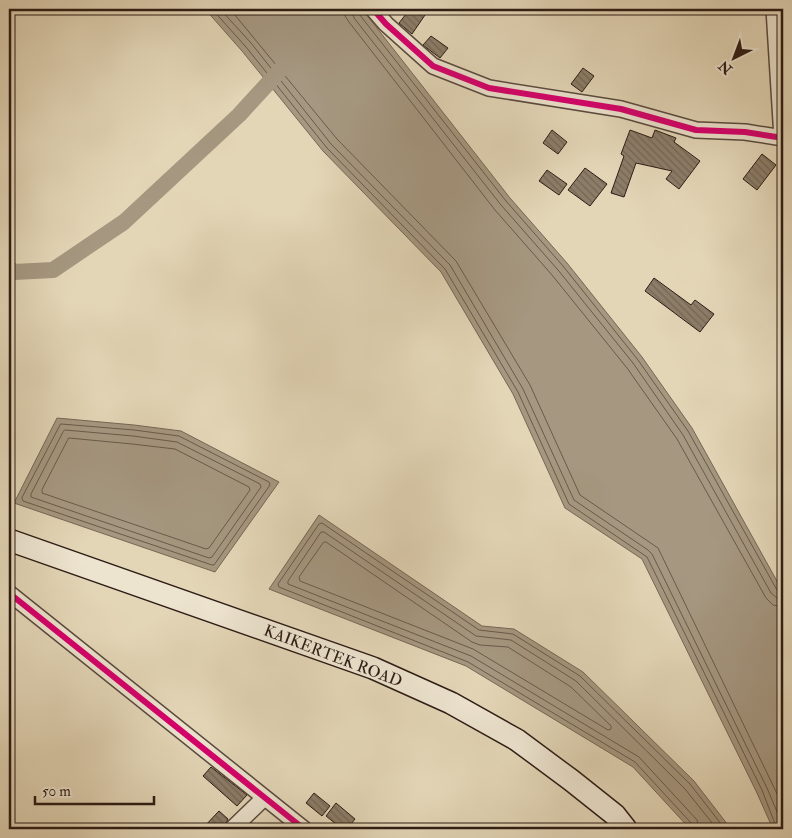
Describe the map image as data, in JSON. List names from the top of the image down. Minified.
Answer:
{"streets":{"main road":["KAIKERTEK ROAD"]},"scale_bar":"50 m","north":"bottom left"}
